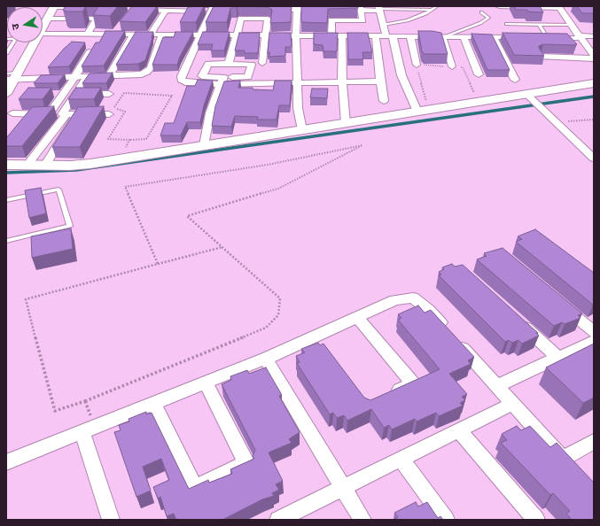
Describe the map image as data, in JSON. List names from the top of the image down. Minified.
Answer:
{"north":"left"}
